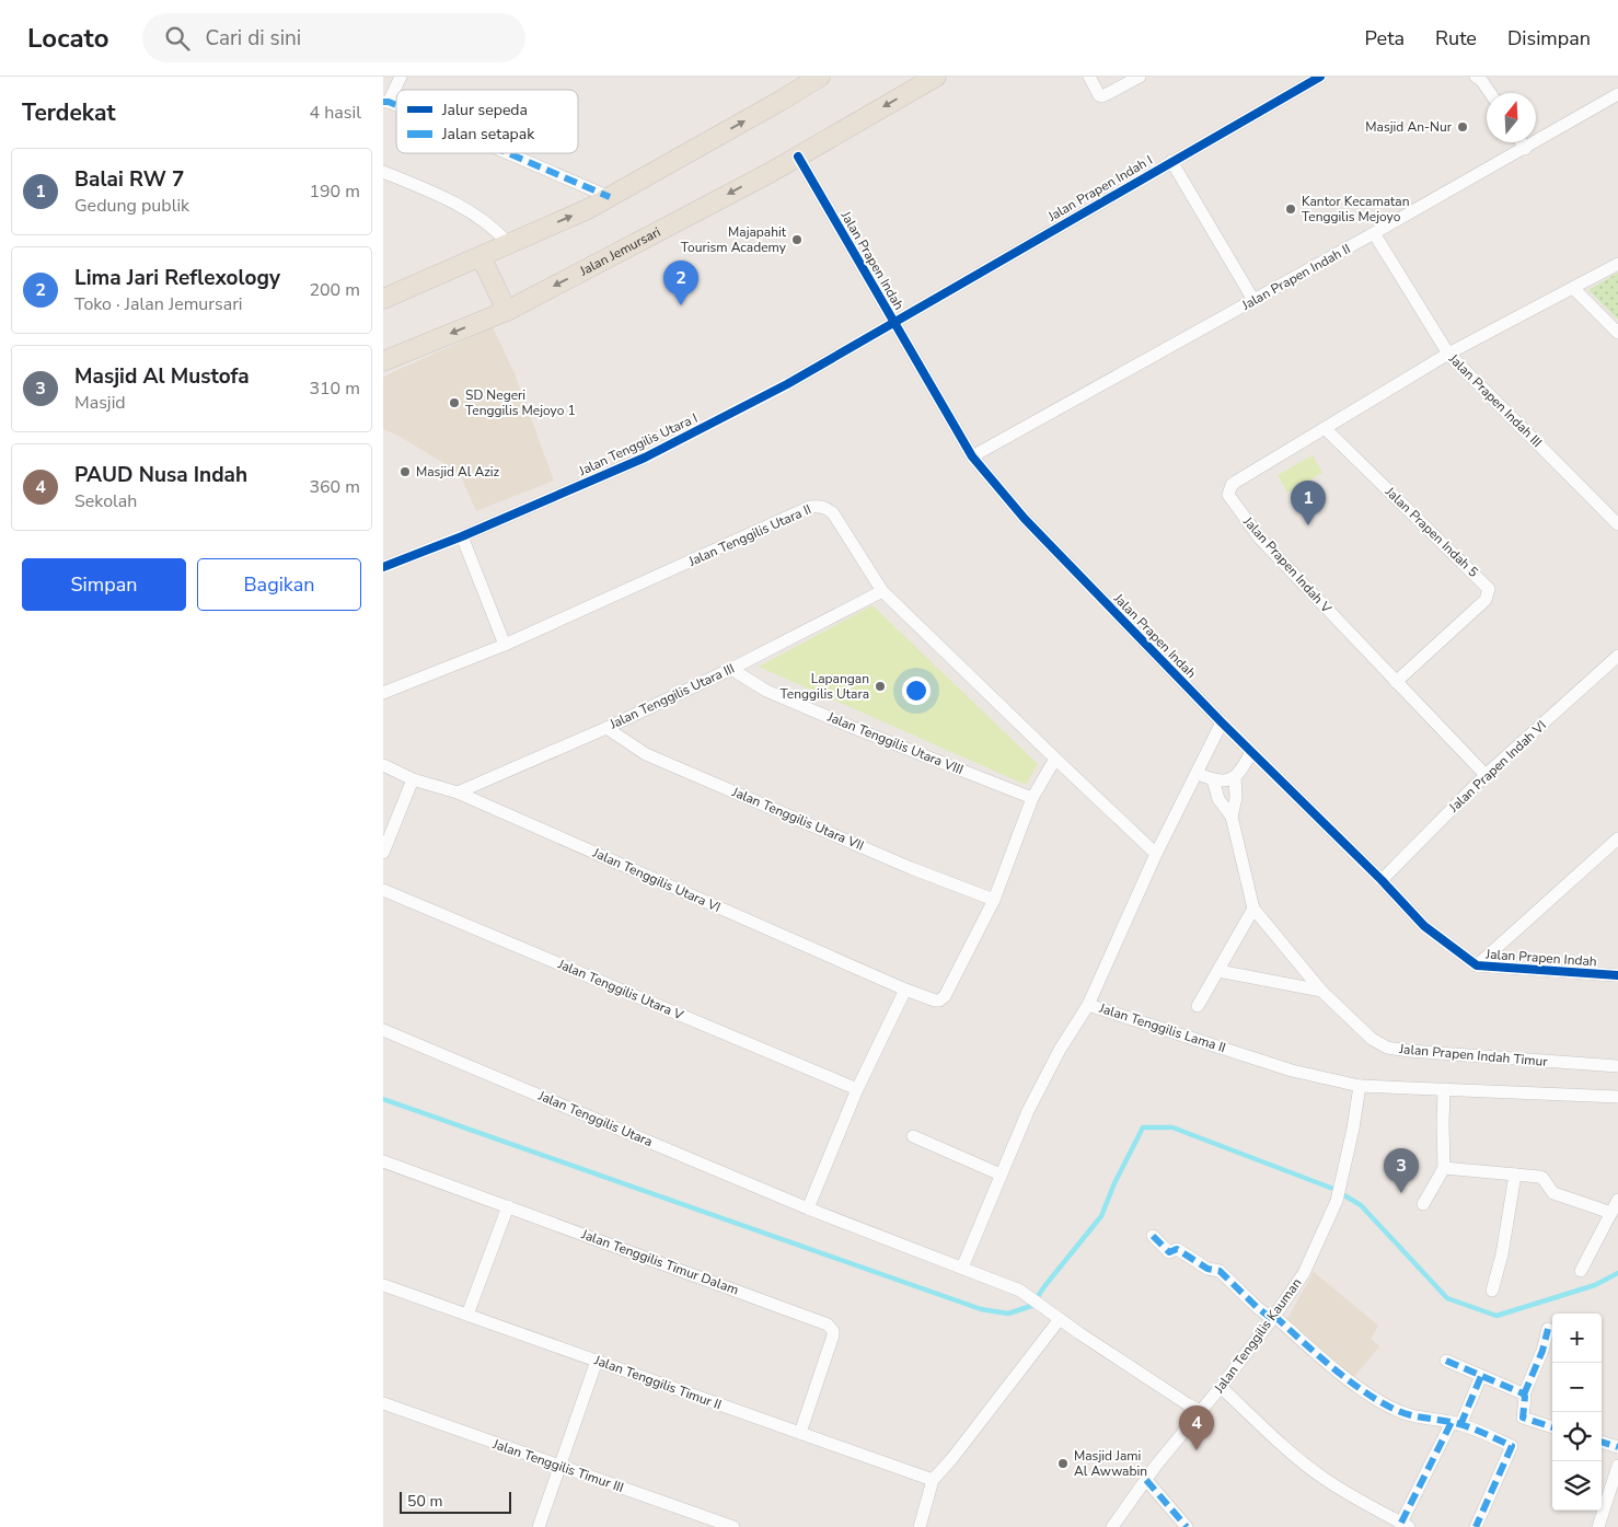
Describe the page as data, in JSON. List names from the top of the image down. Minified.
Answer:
{"streets":{"main road":["Jalan Jemursari"],"street":["Jalan Prapen Indah I","Jalan Prapen Indah","Jalan Prapen Indah II","Jalan Prapen Indah III","Jalan Tenggilis Utara I","Jalan Prapen Indah 5","Jalan Tenggilis Utara II","Jalan Prapen Indah V","Jalan Tenggilis Utara III","Jalan Tenggilis Utara VIII","Jalan Prapen Indah VI","Jalan Tenggilis Utara VII","Jalan Tenggilis Utara VI","Jalan Tenggilis Utara V","Jalan Tenggilis Lama II","Jalan Prapen Indah Timur","Jalan Tenggilis Utara","Jalan Tenggilis Timur Dalam","Jalan Tenggilis Kauman","Jalan Tenggilis Timur II","Jalan Tenggilis Timur III"]},"crossings":[["Jalan Prapen Indah I","Jalan Prapen Indah"],["Jalan Prapen Indah I","Jalan Prapen Indah II"],["Jalan Prapen Indah I","Jalan Tenggilis Utara I"],["Jalan Jemursari","Jalan Prapen Indah"],["Jalan Prapen Indah","Jalan Prapen Indah II"],["Jalan Prapen Indah","Jalan Tenggilis Utara I"],["Jalan Prapen Indah","Jalan Prapen Indah VI"],["Jalan Prapen Indah II","Jalan Prapen Indah III"],["Jalan Prapen Indah III","Jalan Prapen Indah V"],["Jalan Prapen Indah 5","Jalan Prapen Indah V"],["Jalan Tenggilis Utara II","Jalan Tenggilis Utara III"],["Jalan Prapen Indah V","Jalan Prapen Indah VI"],["Jalan Tenggilis Utara III","Jalan Tenggilis Utara VIII"],["Jalan Tenggilis Utara III","Jalan Tenggilis Utara VII"],["Jalan Tenggilis Utara III","Jalan Tenggilis Utara VI"],["Jalan Tenggilis Utara VII","Jalan Tenggilis Utara VI"],["Jalan Tenggilis Lama II","Jalan Tenggilis Utara"],["Jalan Tenggilis Lama II","Jalan Tenggilis Kauman"],["Jalan Tenggilis Utara","Jalan Tenggilis Kauman"],["Jalan Tenggilis Timur Dalam","Jalan Tenggilis Timur II"]],"places":["Masjid An-Nur","Kantor Kecamatan Tenggilis Mejoyo","Majapahit Tourism Academy","SD Negeri Tenggilis Mejoyo 1","Masjid Al Aziz","Lapangan Tenggilis Utara","Masjid Jami Al Awwabin"],"legend":["Jalur sepeda","Jalan setapak"],"scale_bar":"50 m","north":"top","page":{"header":"Locato","search":"Cari di sini","nav":["Peta","Rute","Disimpan"],"heading":["Terdekat","4 hasil"],"list":[{"mark":"1","name":"Balai RW 7","note":"Gedung publik","value":"190 m"},{"mark":"2","name":"Lima Jari Reflexology","note":"Toko · Jalan Jemursari","value":"200 m"},{"mark":"3","name":"Masjid Al Mustofa","note":"Masjid","value":"310 m"},{"mark":"4","name":"PAUD Nusa Indah","note":"Sekolah","value":"360 m"}],"pins":["2","1","3","4"],"buttons":["Simpan","Bagikan"],"map_buttons":["+","−"],"scale":"50 m"}}
